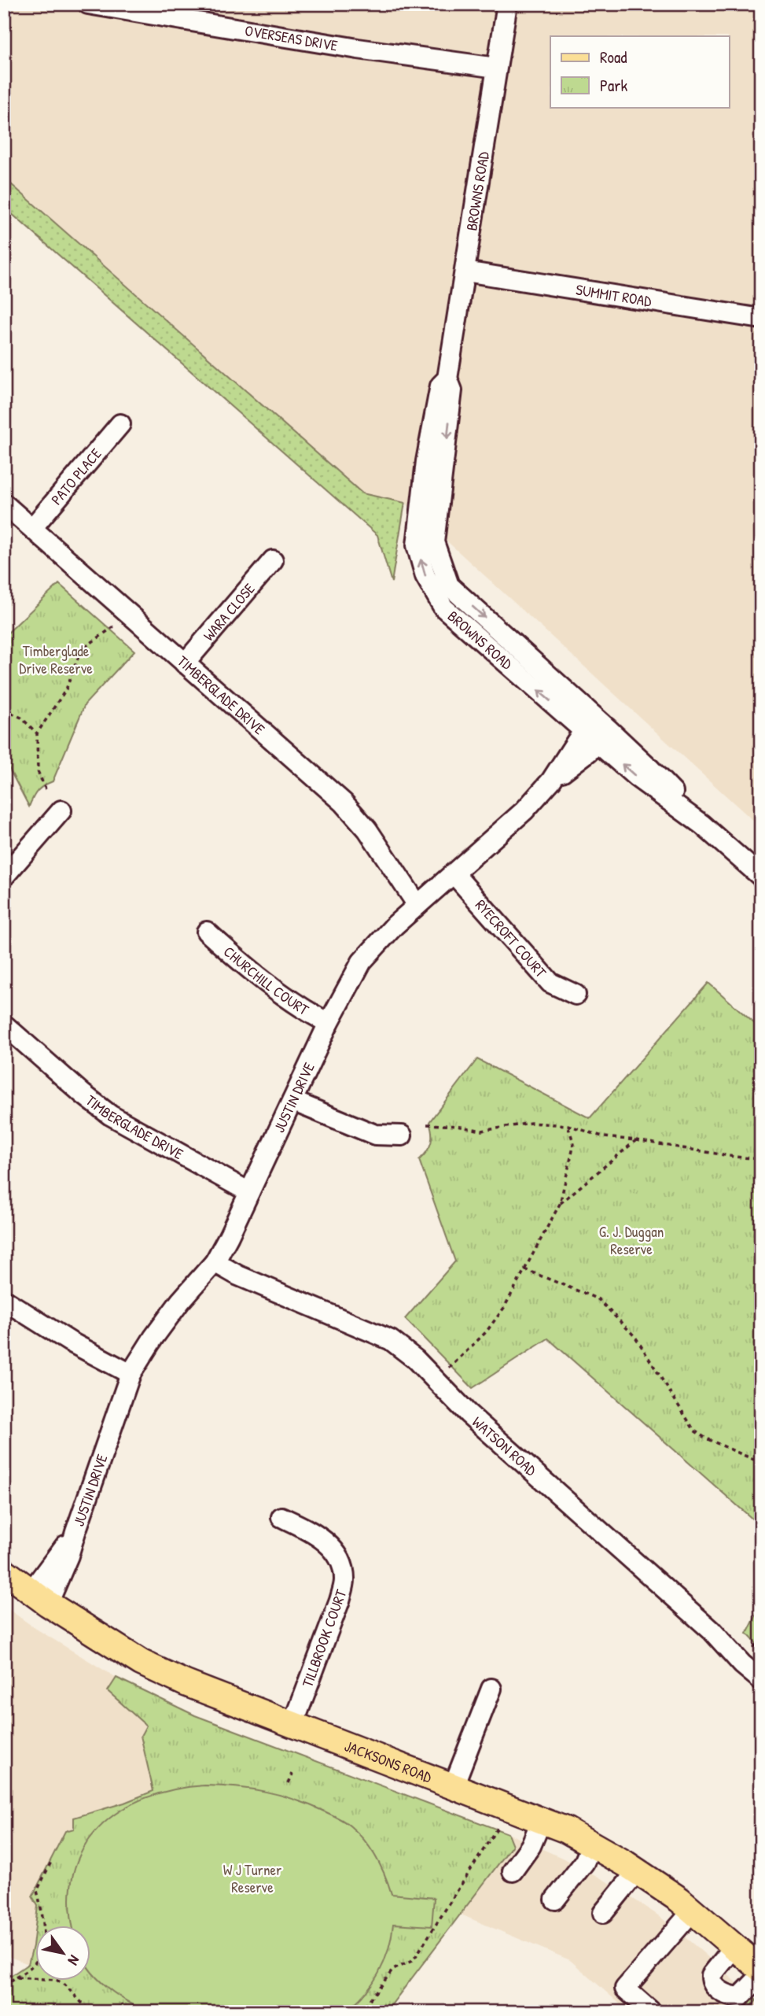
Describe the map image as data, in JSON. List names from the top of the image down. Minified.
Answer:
{"streets":{"main road":["JACKSONS ROAD"],"street":["OVERSEAS DRIVE","BROWNS ROAD","SUMMIT ROAD","PATO PLACE","WARA CLOSE","TIMBERGLADE DRIVE","RYECROFT COURT","CHURCHILL COURT","JUSTIN DRIVE","WATSON ROAD","TILLBROOK COURT"]},"crossings":[["OVERSEAS DRIVE","BROWNS ROAD"],["BROWNS ROAD","SUMMIT ROAD"],["BROWNS ROAD","JUSTIN DRIVE"],["PATO PLACE","TIMBERGLADE DRIVE"],["WARA CLOSE","TIMBERGLADE DRIVE"],["TIMBERGLADE DRIVE","JUSTIN DRIVE"],["RYECROFT COURT","JUSTIN DRIVE"],["CHURCHILL COURT","JUSTIN DRIVE"],["JUSTIN DRIVE","WATSON ROAD"],["JUSTIN DRIVE","JACKSONS ROAD"],["TILLBROOK COURT","JACKSONS ROAD"]],"parks":["Timberglade Drive Reserve","G. J. Duggan Reserve","W J Turner Reserve"],"legend":["Road","Park"],"north":"bottom right"}
